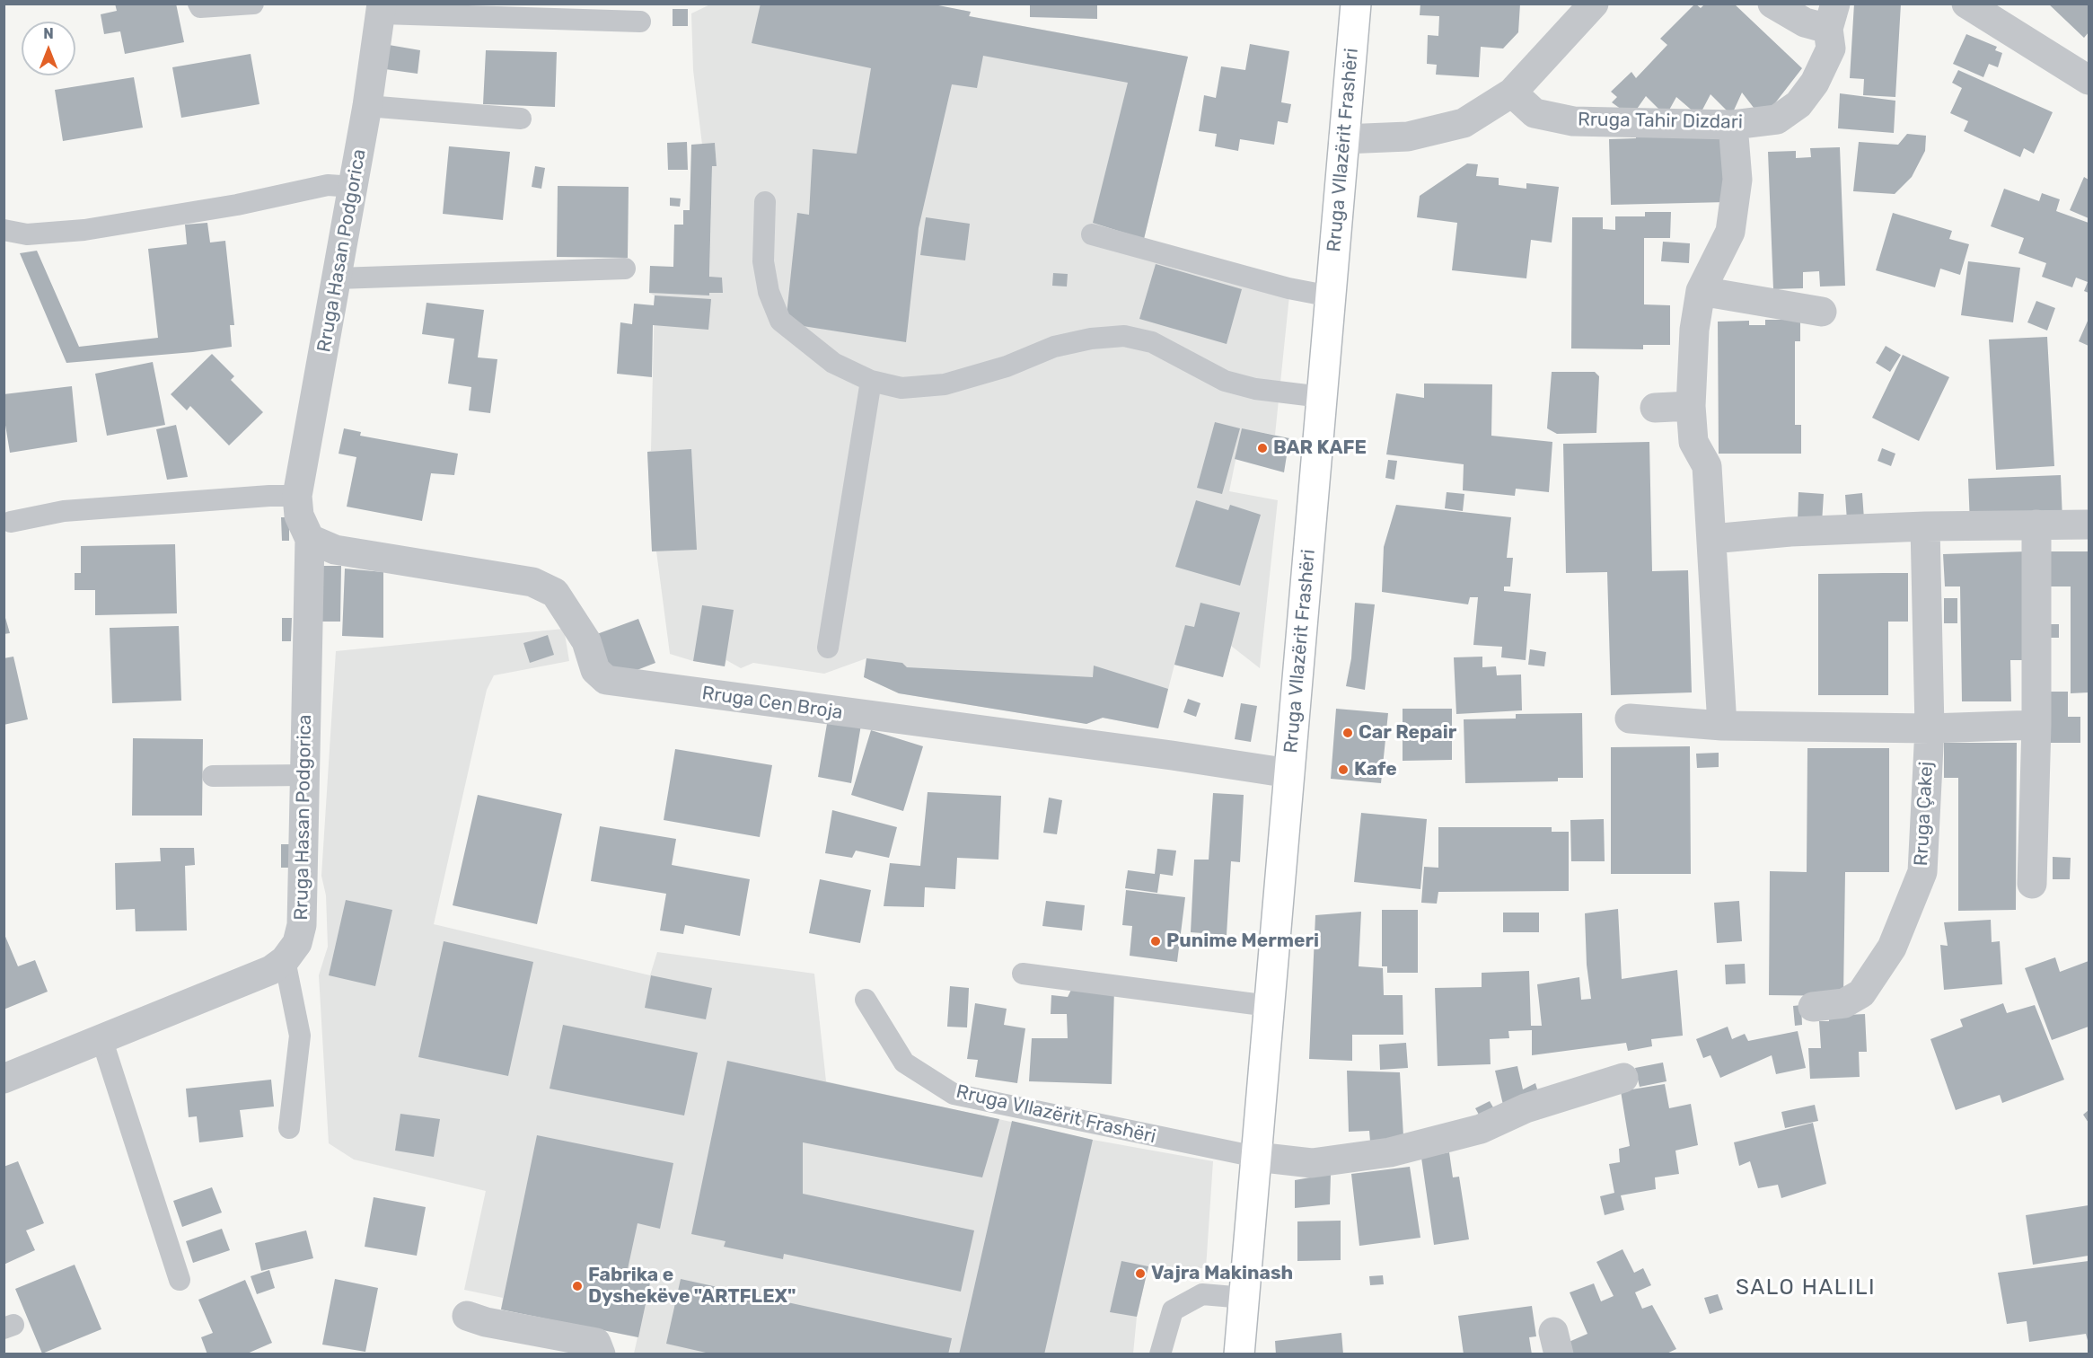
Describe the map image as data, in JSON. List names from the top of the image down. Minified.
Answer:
{"streets":{"main road":["Rruga Vllazërit Frashëri"],"street":["Rruga Tahir Dizdari","Rruga Hasan Podgorica","Rruga Cen Broja","Rruga Çakej"]},"crossings":[["Rruga Vllazërit Frashëri","Rruga Cen Broja"],["Rruga Hasan Podgorica","Rruga Cen Broja"]],"districts":["SALO HALILI"],"places":["BAR KAFE","Car Repair","Kafe","Punime Mermeri","Vajra Makinash","Fabrika e Dyshekëve \"ARTFLEX\""],"north":"top"}
